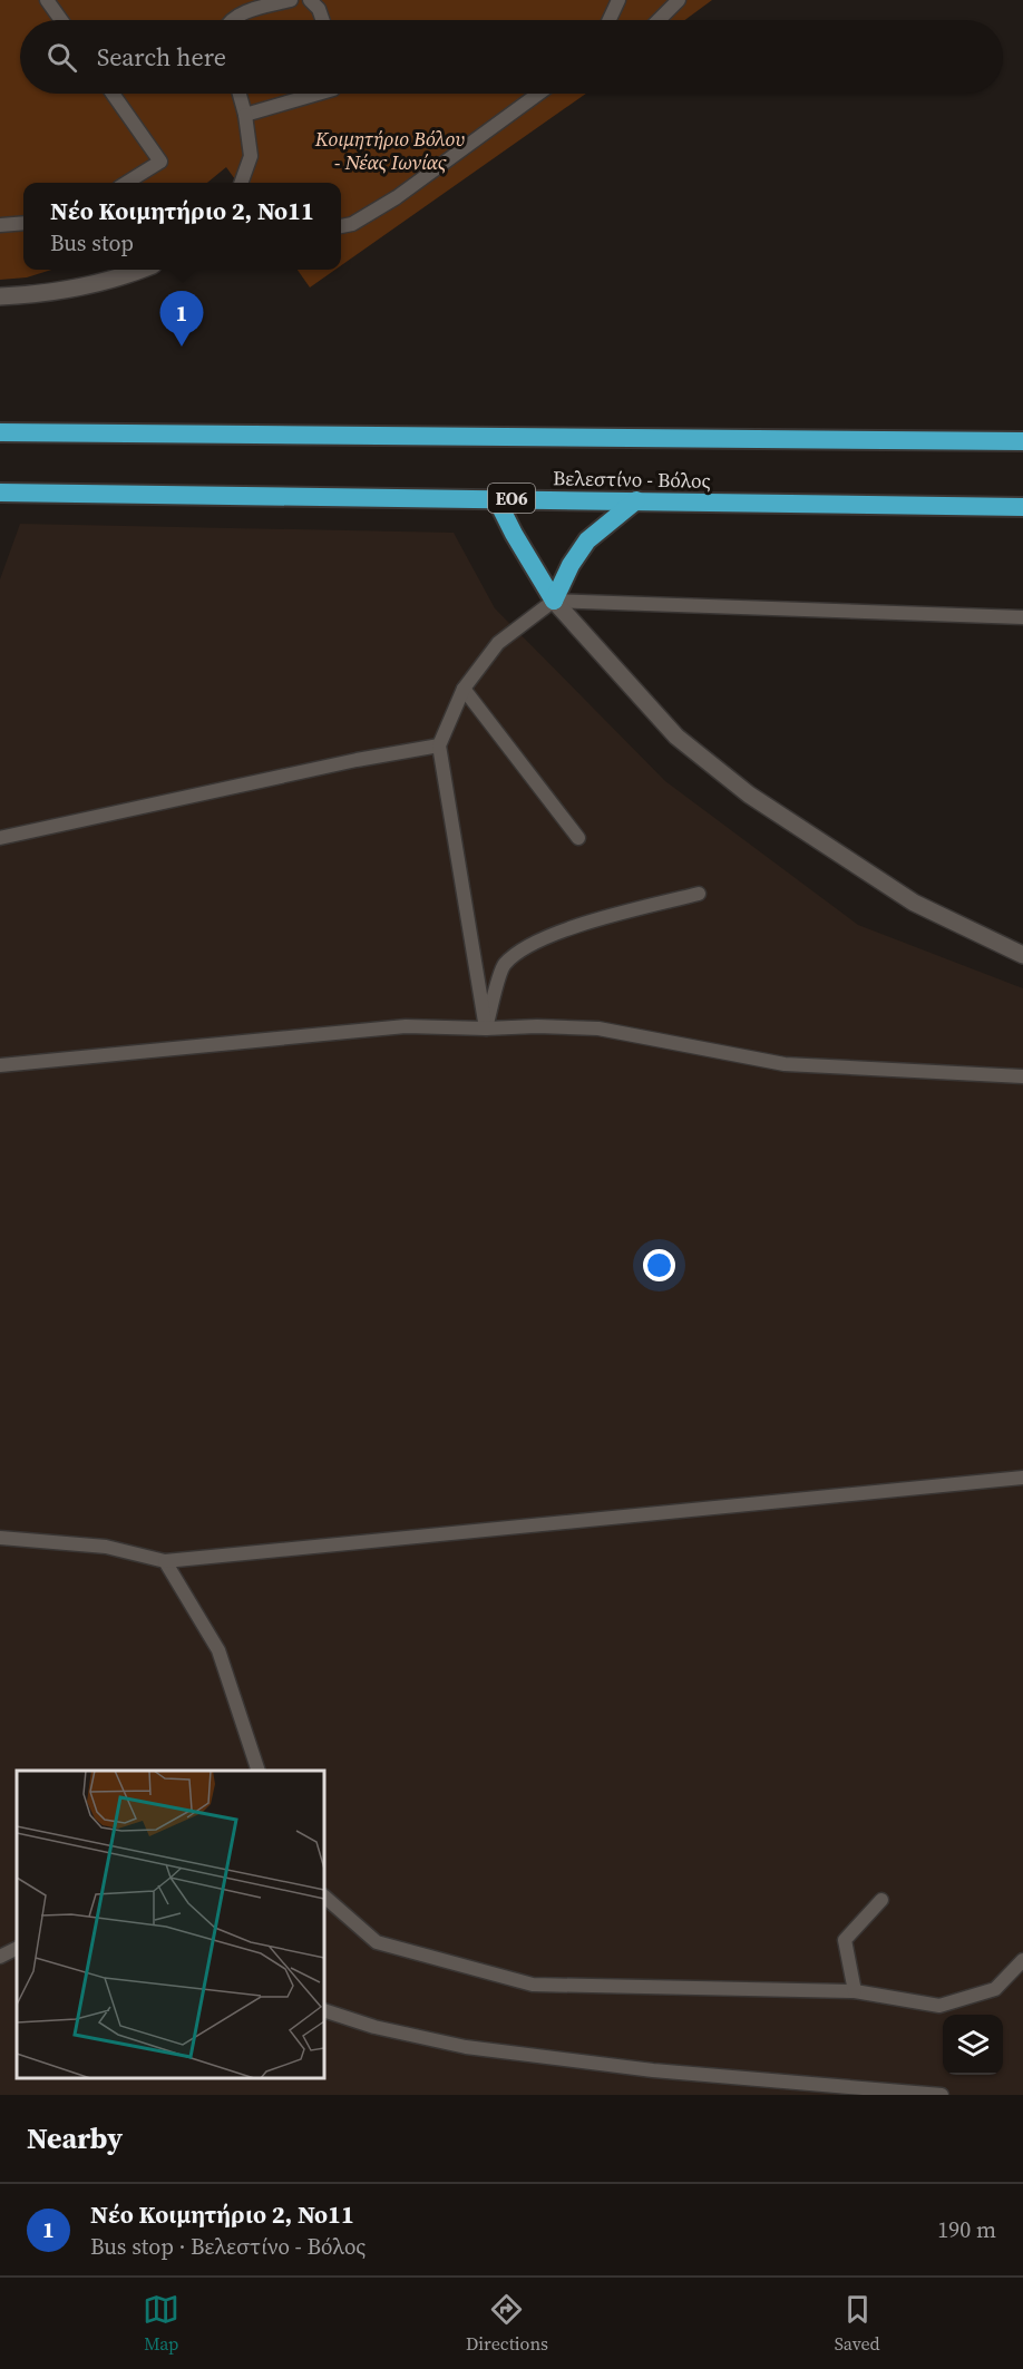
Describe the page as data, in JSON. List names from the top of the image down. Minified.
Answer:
{"streets":{"highway":["Βελεστίνο - Βόλος","ΕΟ6"]},"parks":["Κοιμητήριο Βόλου - Νέας Ιωνίας"],"page":{"search":"Search here","popup":["Νέο Κοιμητήριο 2, Νο11","Bus stop"],"pins":"1","heading":"Nearby","list":[{"mark":"1","name":"Νέο Κοιμητήριο 2, Νο11","note":"Bus stop · Βελεστίνο - Βόλος","value":"190 m"}],"nav":["Map","Directions","Saved"]}}
